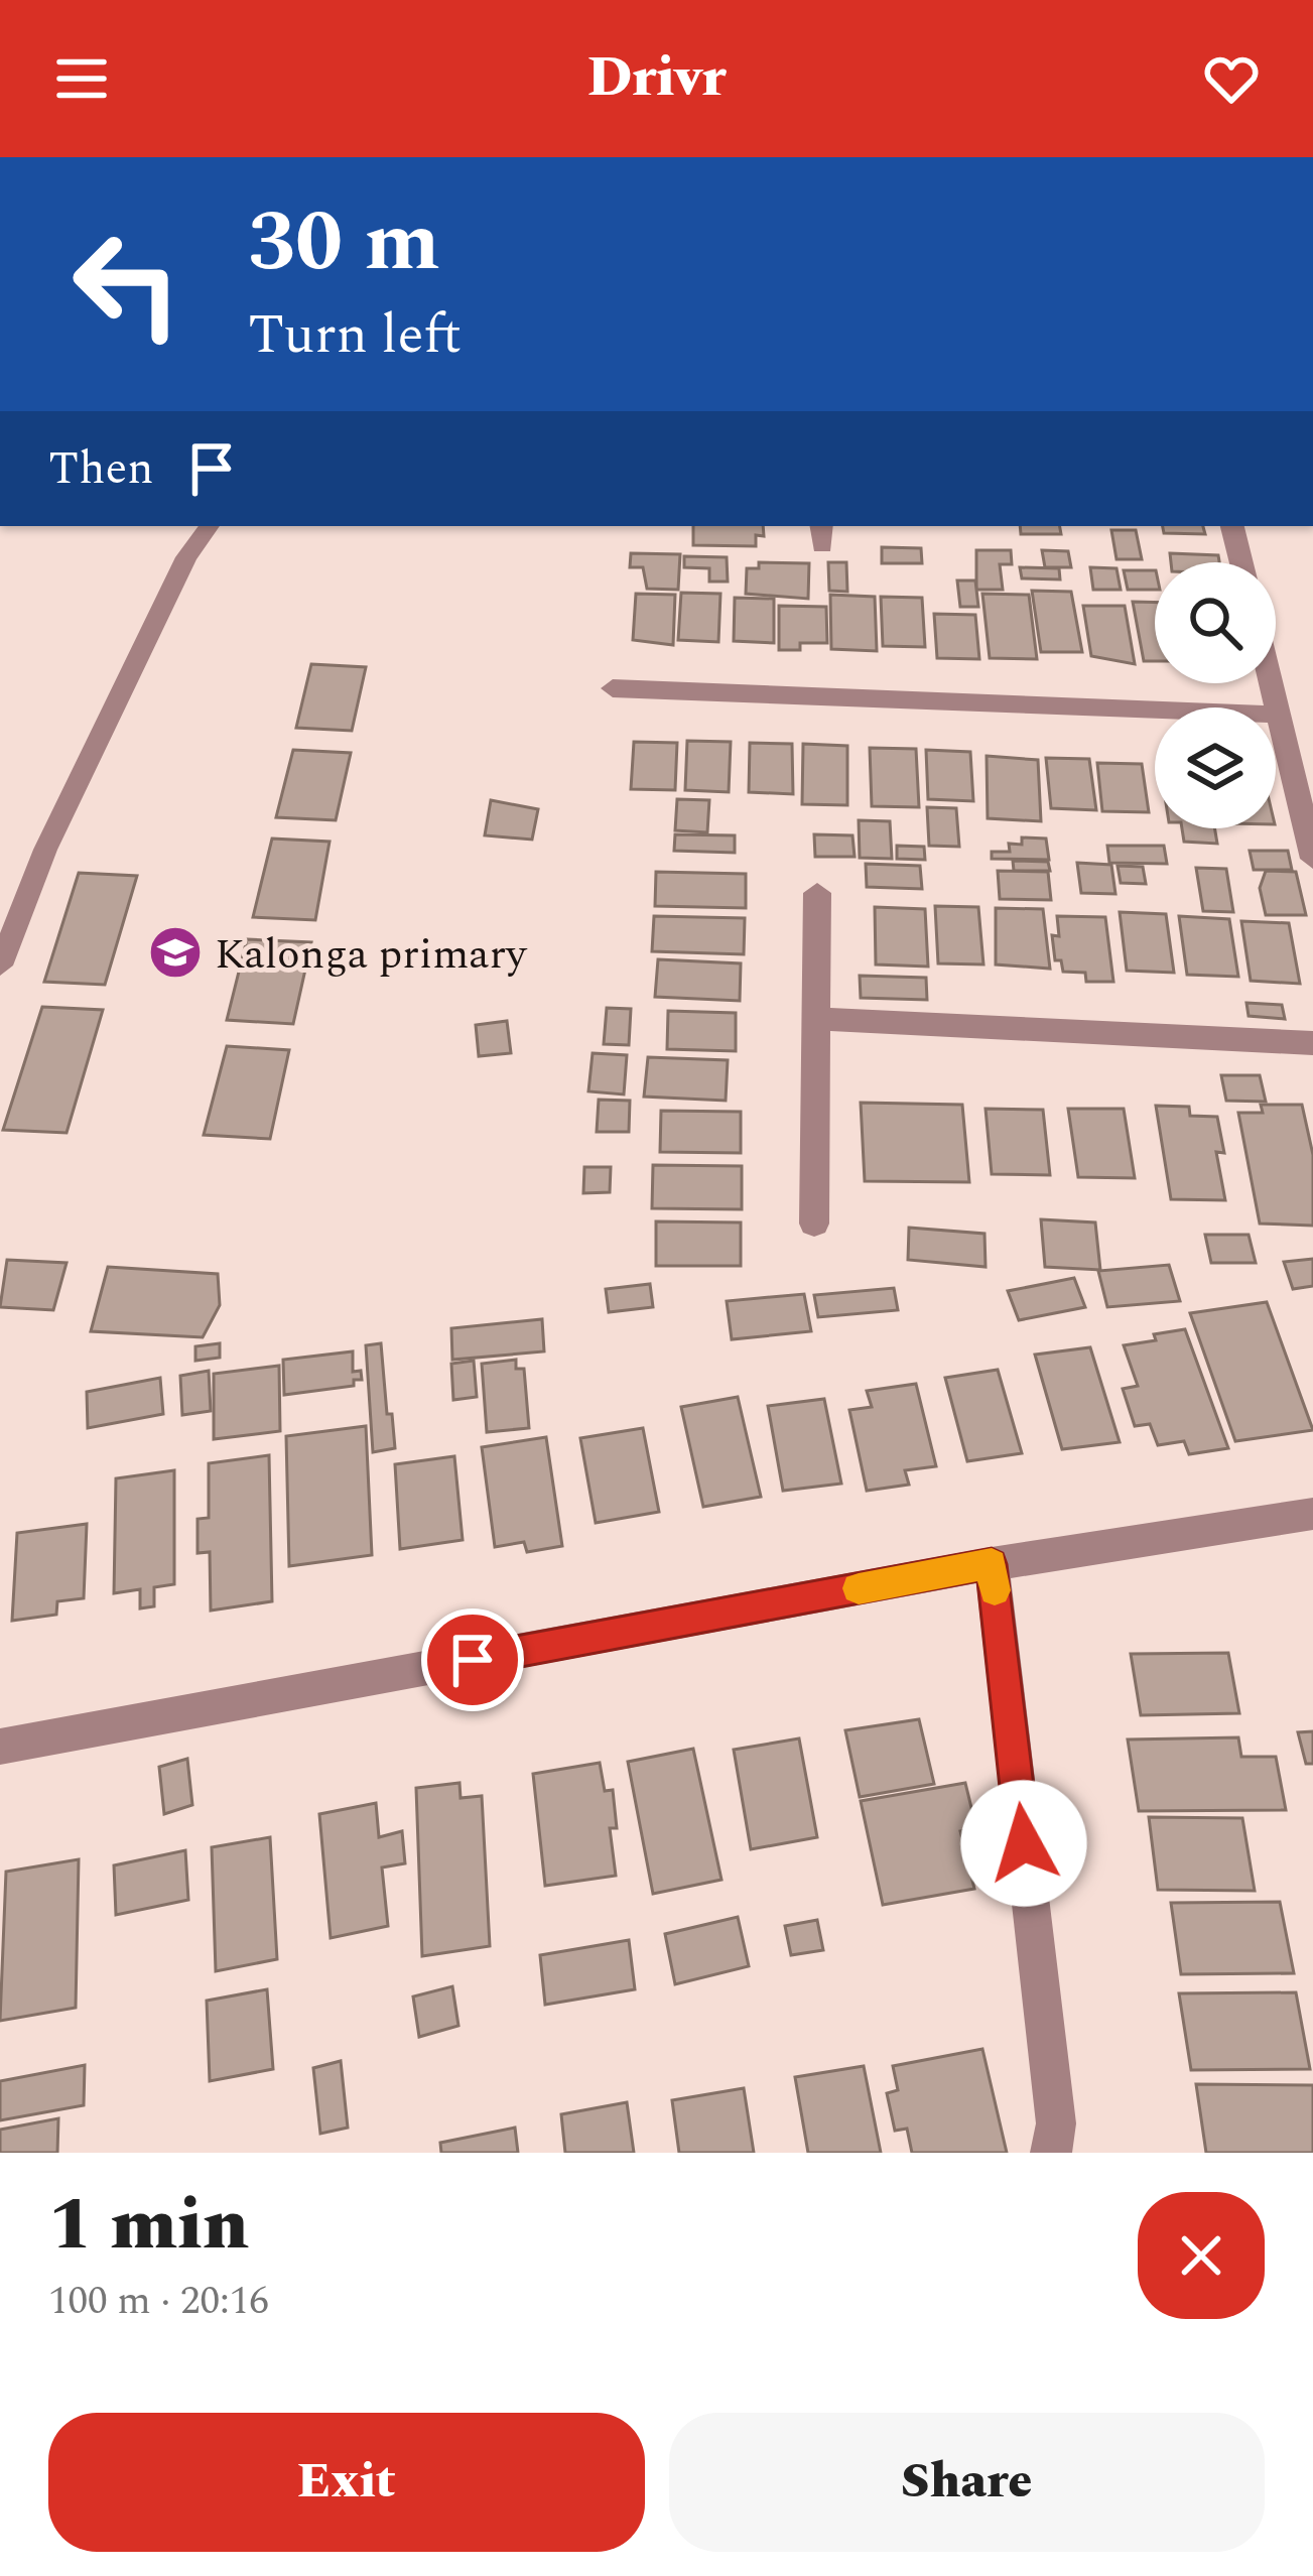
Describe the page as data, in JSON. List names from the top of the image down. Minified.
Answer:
{"places":{"school or university":["Kalonga primary"]},"page":{"header":"Drivr","turn":["30 m","Turn left"],"then":"Then","heading":["1 min","100 m · 20:16"],"buttons":["Exit","Share"]}}
